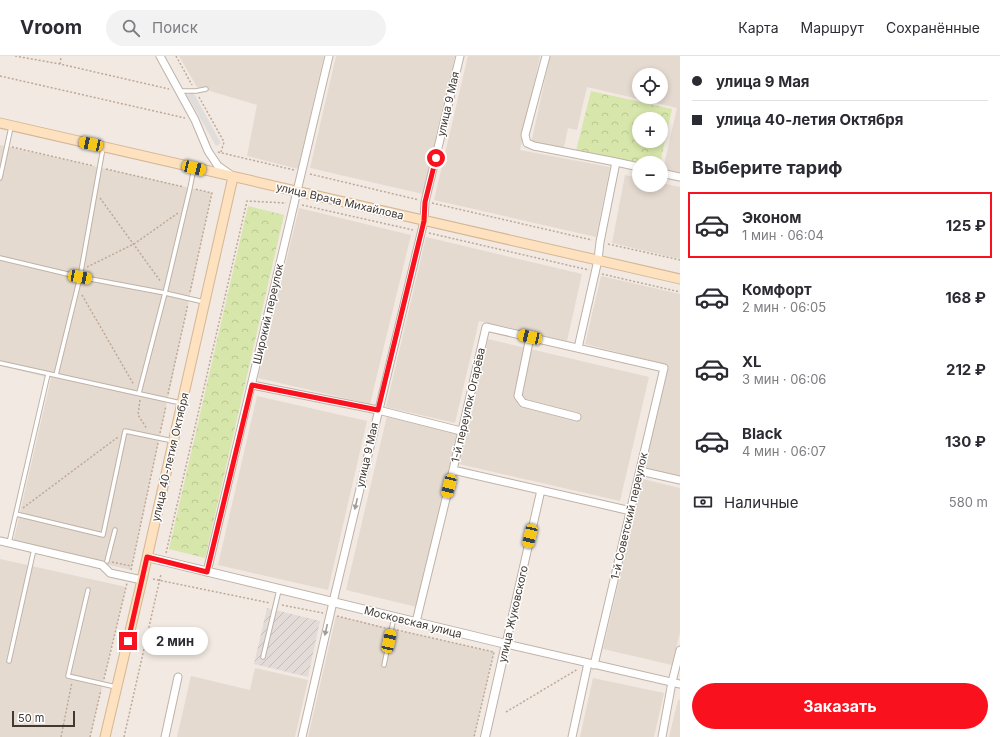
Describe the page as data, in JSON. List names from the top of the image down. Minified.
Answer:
{"streets":{"main road":["улица Врача Михайлова","улица 40-летия Октября"],"street":["улица 9 Мая","Широкий переулок","1-й переулок Огарёва","1-й Советский переулок","улица Жуковского","Московская улица"]},"crossings":[["улица 9 Мая","улица Врача Михайлова"],["улица 9 Мая","Московская улица"],["улица Врача Михайлова","Широкий переулок"],["улица Врача Михайлова","улица 40-летия Октября"],["Широкий переулок","Московская улица"],["1-й переулок Огарёва","Московская улица"],["улица 40-летия Октября","Московская улица"],["1-й Советский переулок","Московская улица"],["улица Жуковского","Московская улица"]],"one_way":["улица 9 Мая"],"scale_bar":"50 m","page":{"header":"Vroom","search":"Поиск","nav":["Карта","Маршрут","Сохранённые"],"banner":["улица 9 Мая","улица 40-летия Октября"],"map_buttons":["+","−"],"heading":"Выберите тариф","list":[{"name":"Эконом","note":"1 мин · 06:04","value":"125 ₽"},{"name":"Комфорт","note":"2 мин · 06:05","value":"168 ₽"},{"name":"XL","note":"3 мин · 06:06","value":"212 ₽"},{"name":"Black","note":"4 мин · 06:07","value":"130 ₽"}],"pay":["Наличные","580 m"],"bubble":"2 мин","buttons":"Заказать","scale":"50 m"}}
